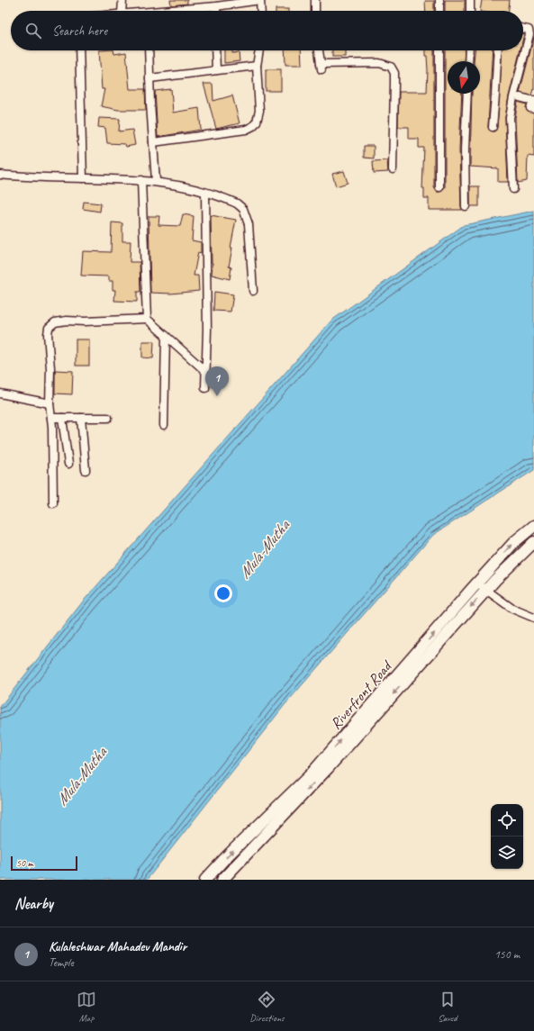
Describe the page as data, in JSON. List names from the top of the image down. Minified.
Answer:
{"streets":{"street":["Riverfront Road"]},"water":["Mula-Mutha"],"scale_bar":"50 m","north":"bottom","page":{"search":"Search here","pins":"1","scale":"50 m","heading":"Nearby","list":[{"mark":"1","name":"Kulaleshwar Mahadev Mandir","note":"Temple","value":"150 m"}],"nav":["Map","Directions","Saved"]}}
